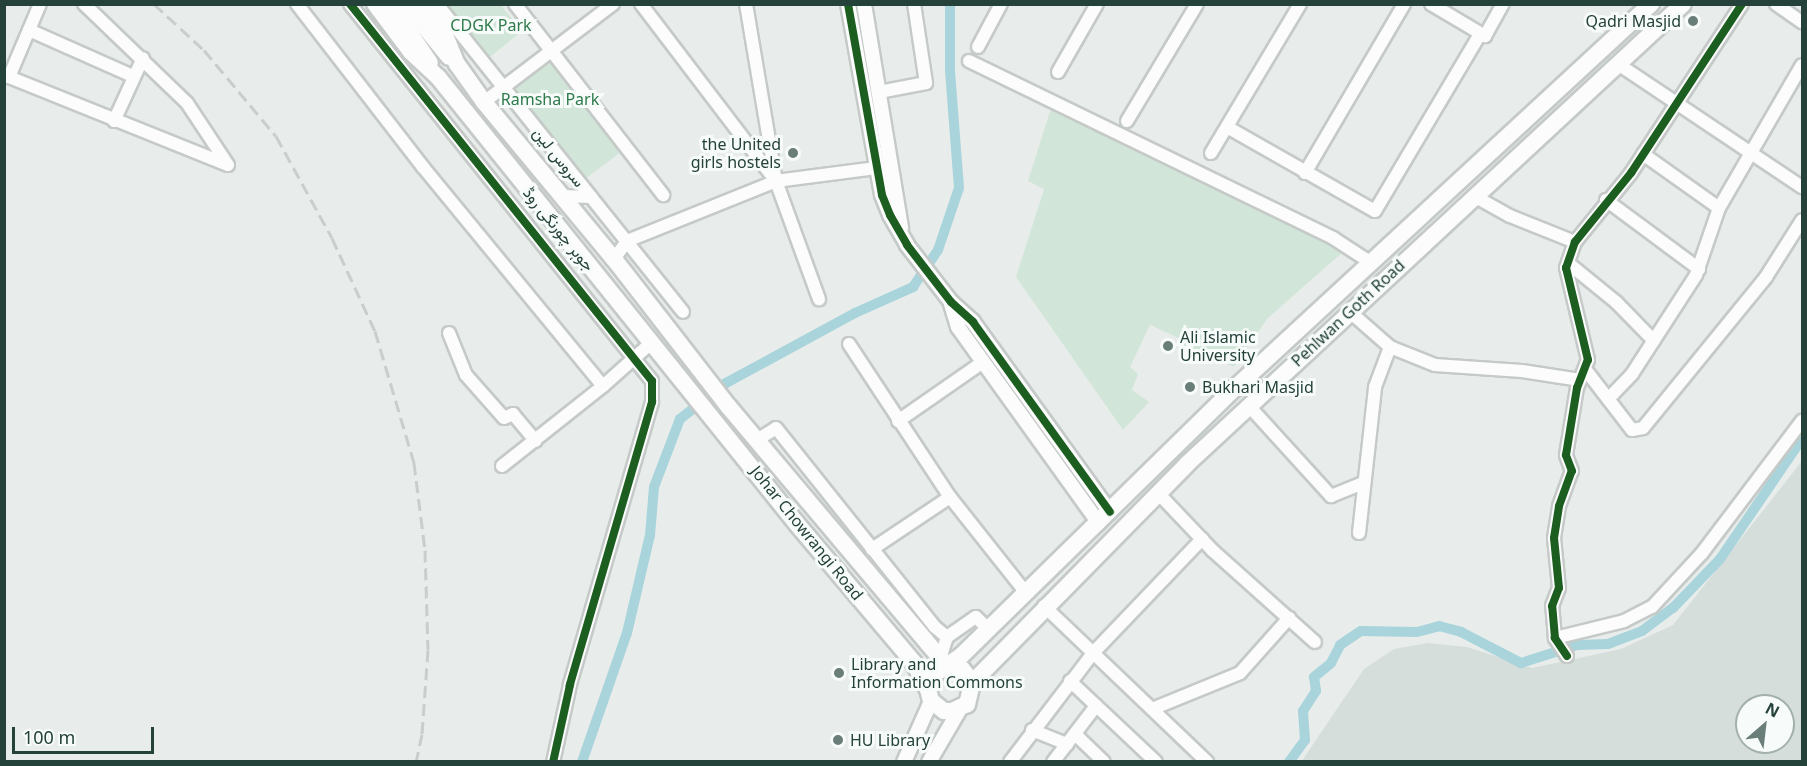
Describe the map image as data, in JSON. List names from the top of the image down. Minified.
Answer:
{"streets":{"main road":["جوہر چورنگی روڈ","Pehlwan Goth Road","Johar Chowrangi Road"],"street":["سروس لین"]},"crossings":[["سروس لین","جوہر چورنگی روڈ"],["جوہر چورنگی روڈ","Johar Chowrangi Road"],["Pehlwan Goth Road","Johar Chowrangi Road"]],"parks":["CDGK Park","Ramsha Park"],"places":["Qadri Masjid","the United girls hostels","Ali Islamic University","Bukhari Masjid","Library and Information Commons","HU Library"],"scale_bar":"100 m","north":"top right"}
